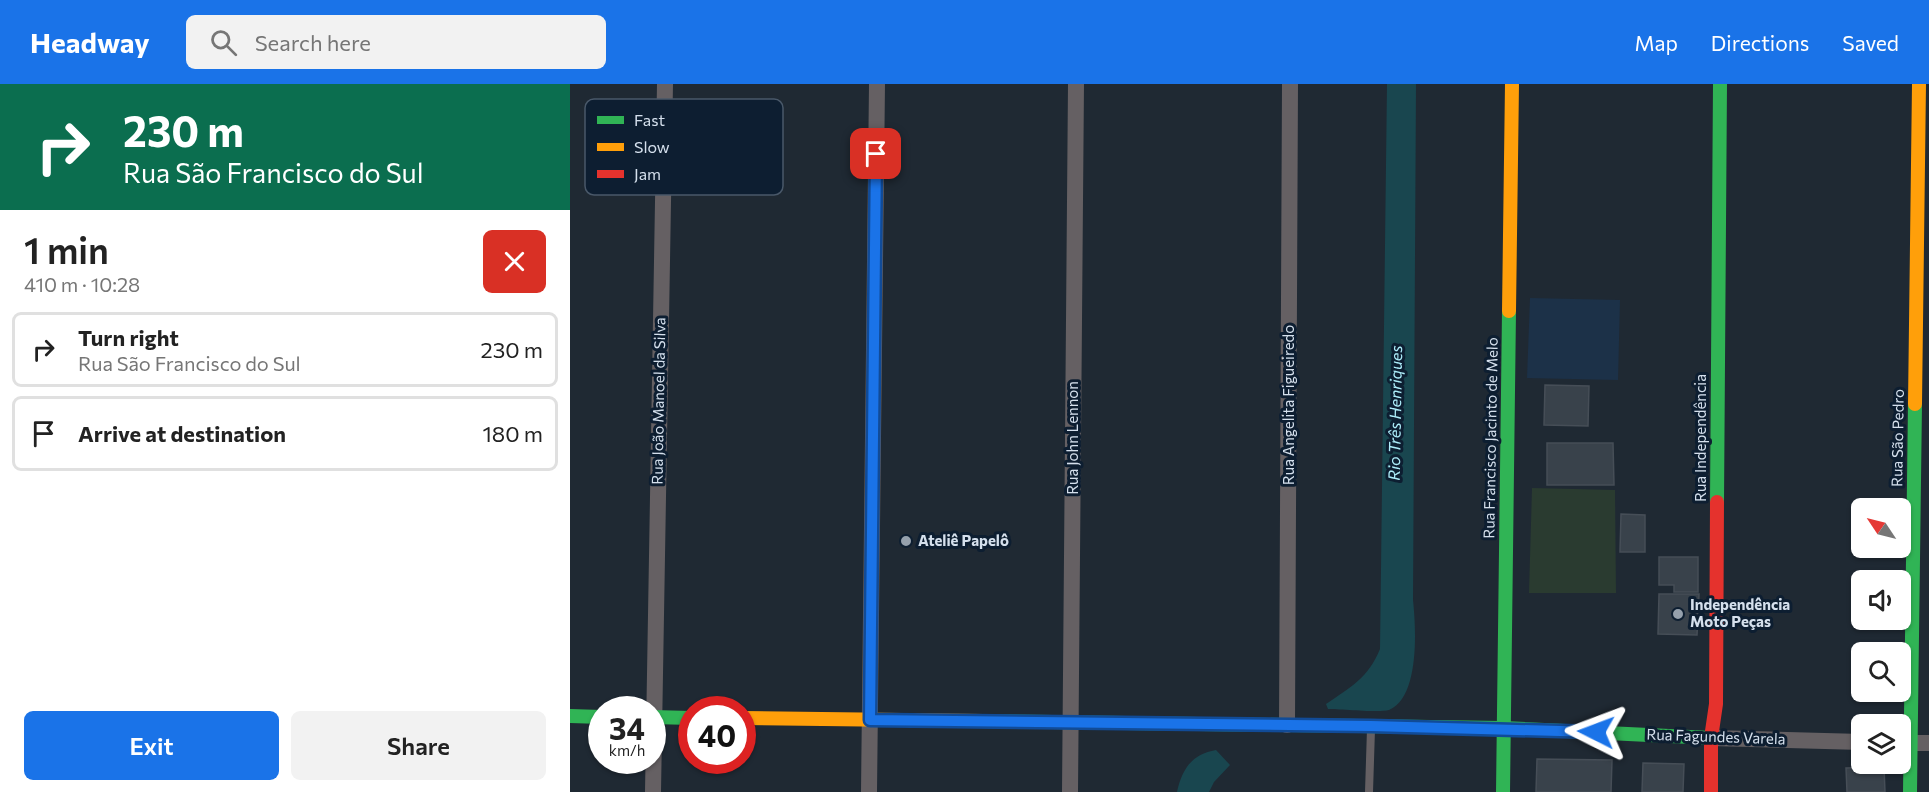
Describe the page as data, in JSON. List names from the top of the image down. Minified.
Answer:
{"streets":{"street":["Rua João Manoel da Silva","Rua Angelita Figueiredo","Rua John Lennon","Rua Francisco Jacinto de Melo","Rua Independência","Rua São Pedro","Rua Fagundes Varela"]},"crossings":[["Rua Angelita Figueiredo","Rua Fagundes Varela"],["Rua John Lennon","Rua Fagundes Varela"],["Rua Francisco Jacinto de Melo","Rua Fagundes Varela"],["Rua Independência","Rua Fagundes Varela"]],"water":["Rio Três Henriques"],"places":["Ateliê Papelô","Independência Moto Peças"],"legend":["Fast","Slow","Jam"],"north":"top left","page":{"header":"Headway","search":"Search here","nav":["Map","Directions","Saved"],"turn":["230 m","Rua São Francisco do Sul"],"heading":["1 min","410 m · 10:28"],"list":[{"name":"Turn right","note":"Rua São Francisco do Sul","value":"230 m"},{"name":"Arrive at destination","value":"180 m"}],"speed":"34 km/h","limit":"40","buttons":["Exit","Share"]}}
